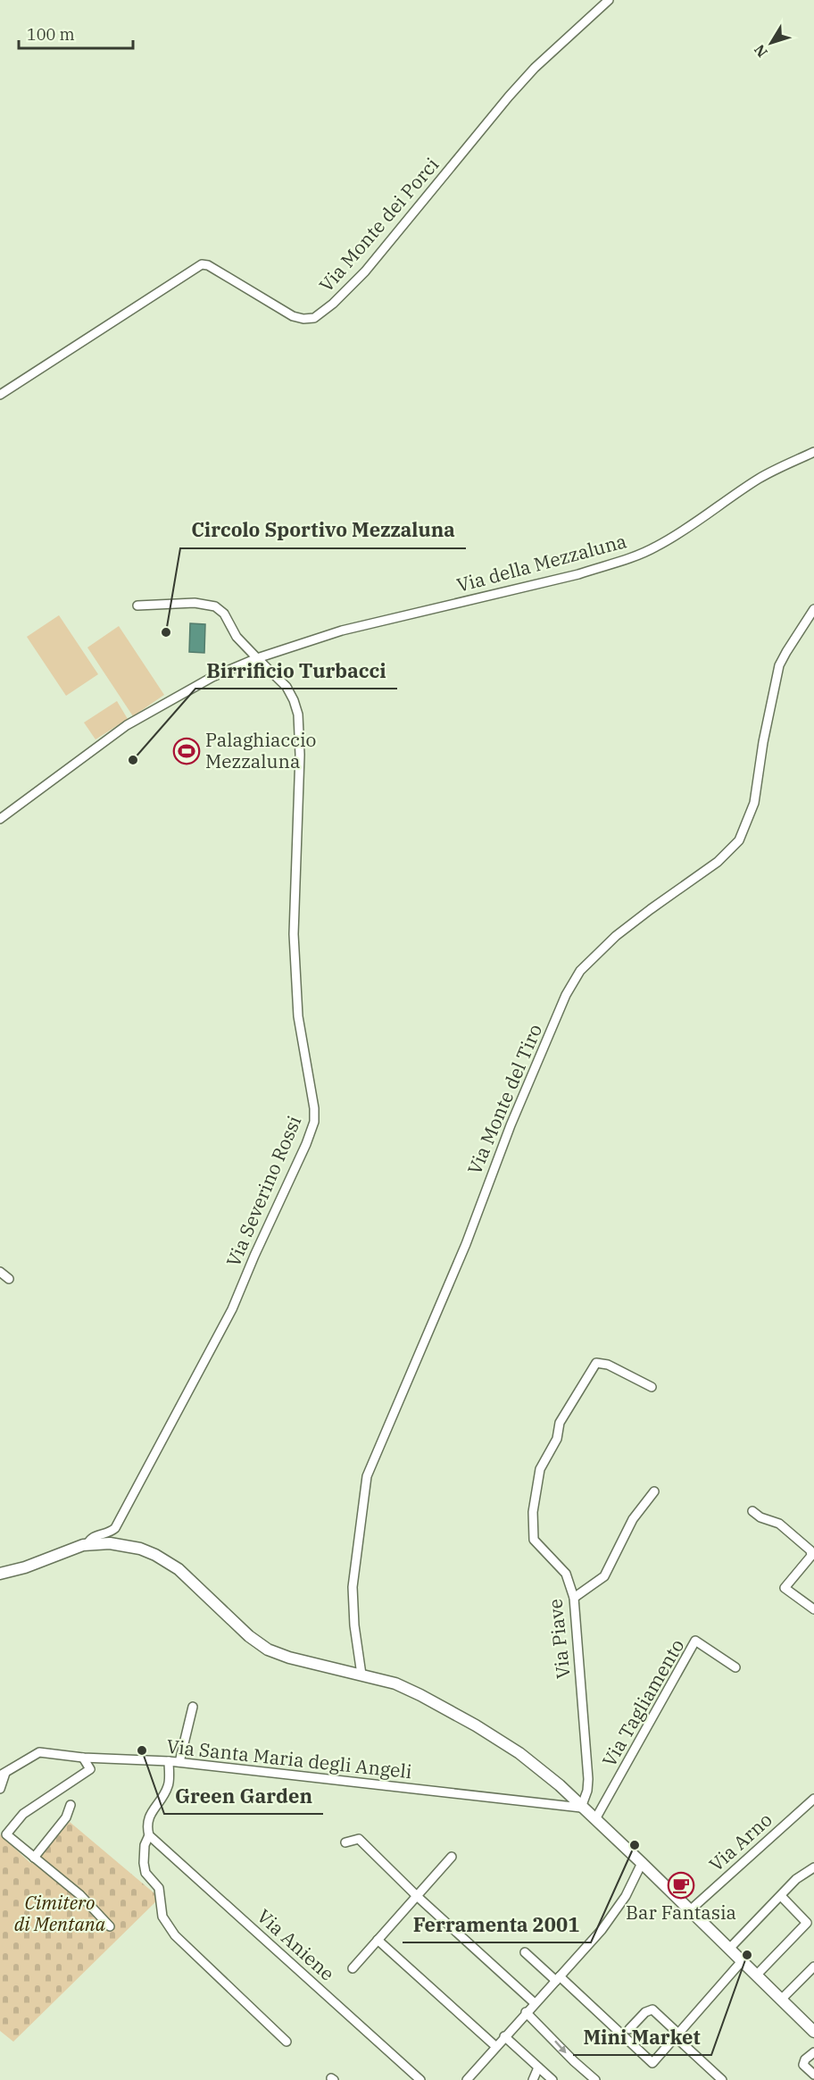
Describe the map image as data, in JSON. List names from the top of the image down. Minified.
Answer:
{"streets":{"street":["Via Monte dei Porci","Via della Mezzaluna","Via Monte del Tiro","Via Severino Rossi","Via Piave","Via Tagliamento","Via Santa Maria degli Angeli","Via Arno","Via Aniene"]},"crossings":[["Via della Mezzaluna","Via Severino Rossi"],["Via Piave","Via Santa Maria degli Angeli"]],"parks":["Cimitero di Mentana"],"places":{"other":["Circolo Sportivo Mezzaluna","Birrificio Turbacci","Green Garden","Ferramenta 2001","Mini Market"],"sports":["Palaghiaccio Mezzaluna"],"cafe":["Bar Fantasia"]},"scale_bar":"100 m","north":"bottom left"}
